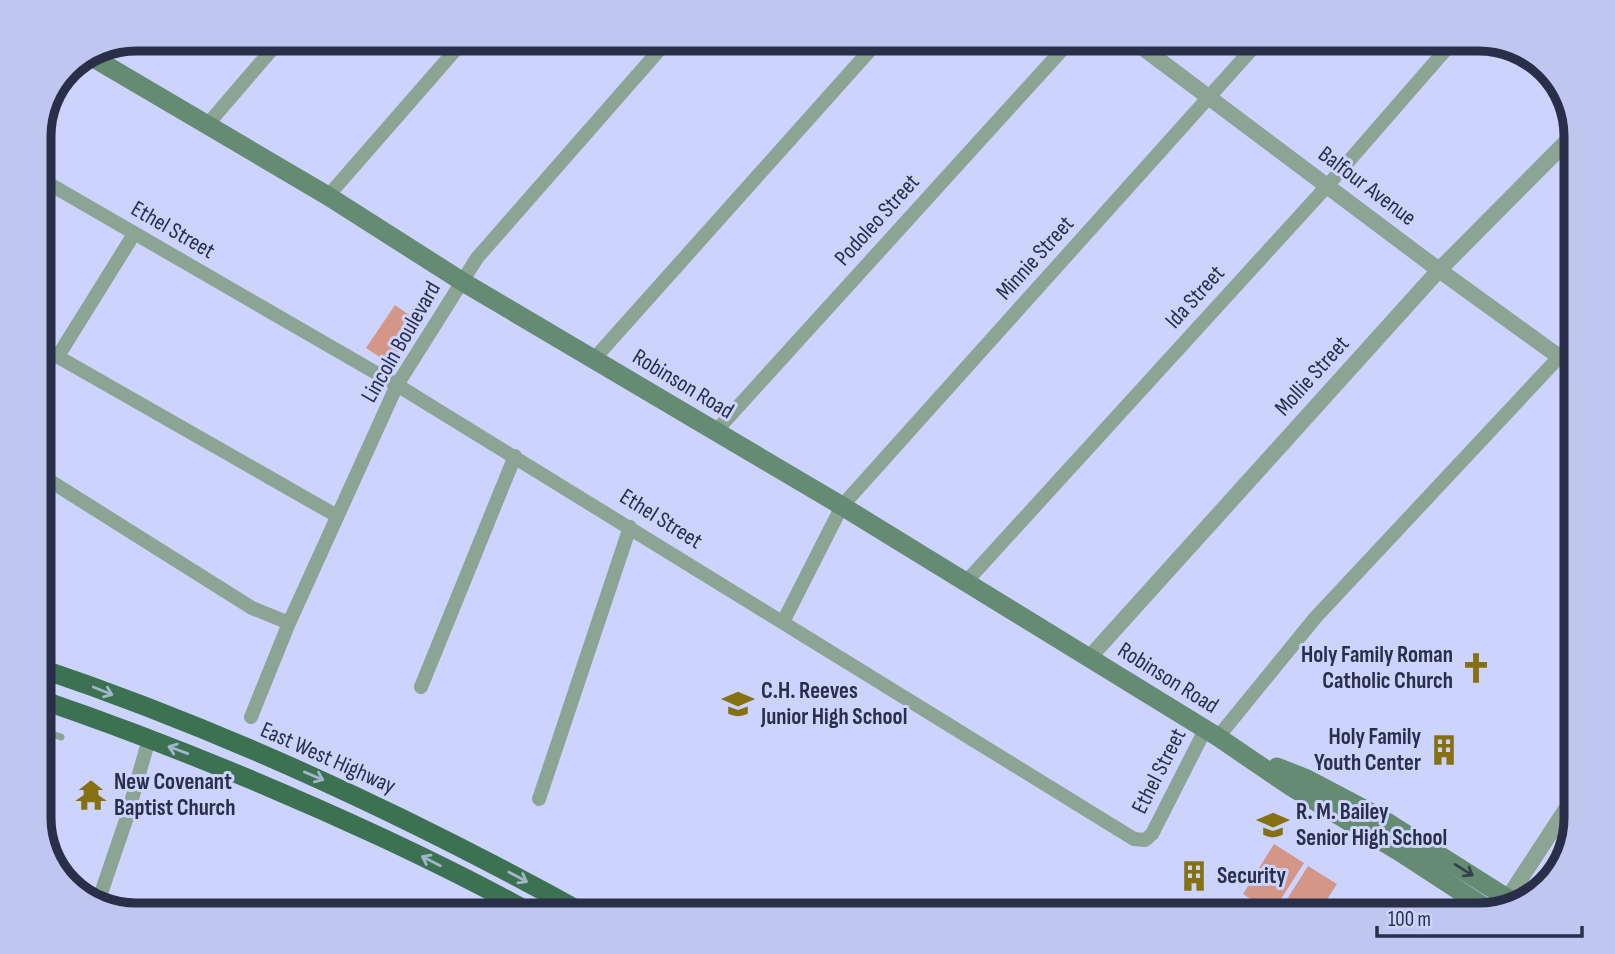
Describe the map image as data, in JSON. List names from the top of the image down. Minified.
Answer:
{"streets":{"highway":["East West Highway"],"main road":["Robinson Road"],"street":["Balfour Avenue","Podoleo Street","Ethel Street","Minnie Street","Ida Street","Lincoln Boulevard","Mollie Street"]},"crossings":[["Balfour Avenue","Minnie Street"],["Balfour Avenue","Ida Street"],["Balfour Avenue","Mollie Street"],["Podoleo Street","Robinson Road"],["Ethel Street","Minnie Street"],["Ethel Street","Lincoln Boulevard"],["Ethel Street","Robinson Road"],["Minnie Street","Robinson Road"],["Ida Street","Robinson Road"],["Lincoln Boulevard","Robinson Road"],["Mollie Street","Robinson Road"]],"places":{"church":["Holy Family Roman Catholic Church"],"school or university":["C.H. Reeves Junior High School","R. M. Bailey Senior High School"],"building":["Holy Family Youth Center","Security"],"temple":["New Covenant Baptist Church"]},"scale_bar":"100 m"}
